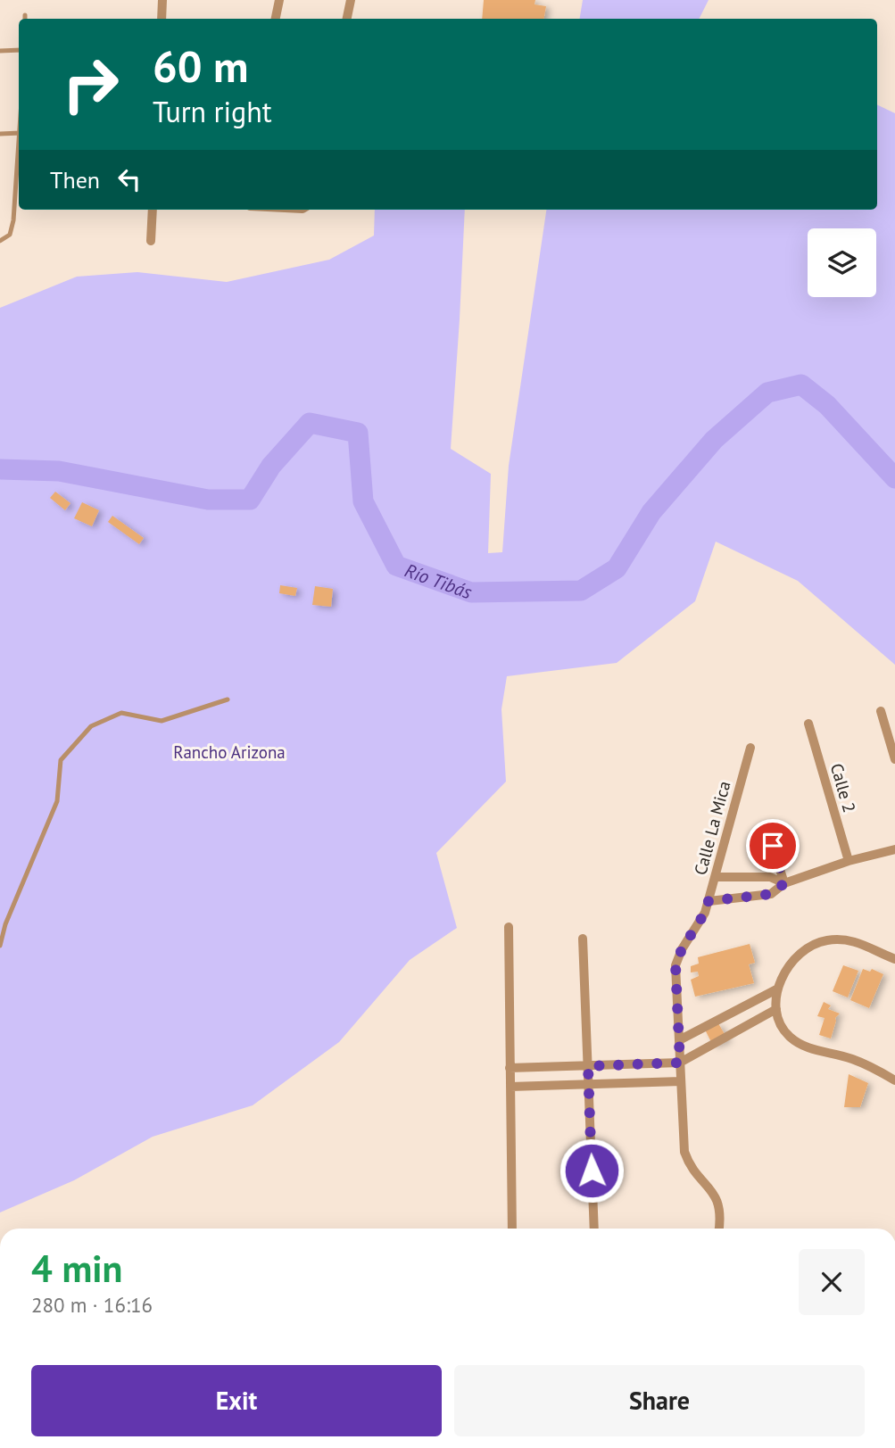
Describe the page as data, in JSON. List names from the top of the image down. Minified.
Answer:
{"streets":{"street":["Calle 2","Calle La Mica"]},"water":["Río Tibás"],"parks":["Rancho Arizona"],"page":{"turn":["60 m","Turn right"],"then":"Then","heading":["4 min","280 m · 16:16"],"buttons":["Exit","Share"]}}
